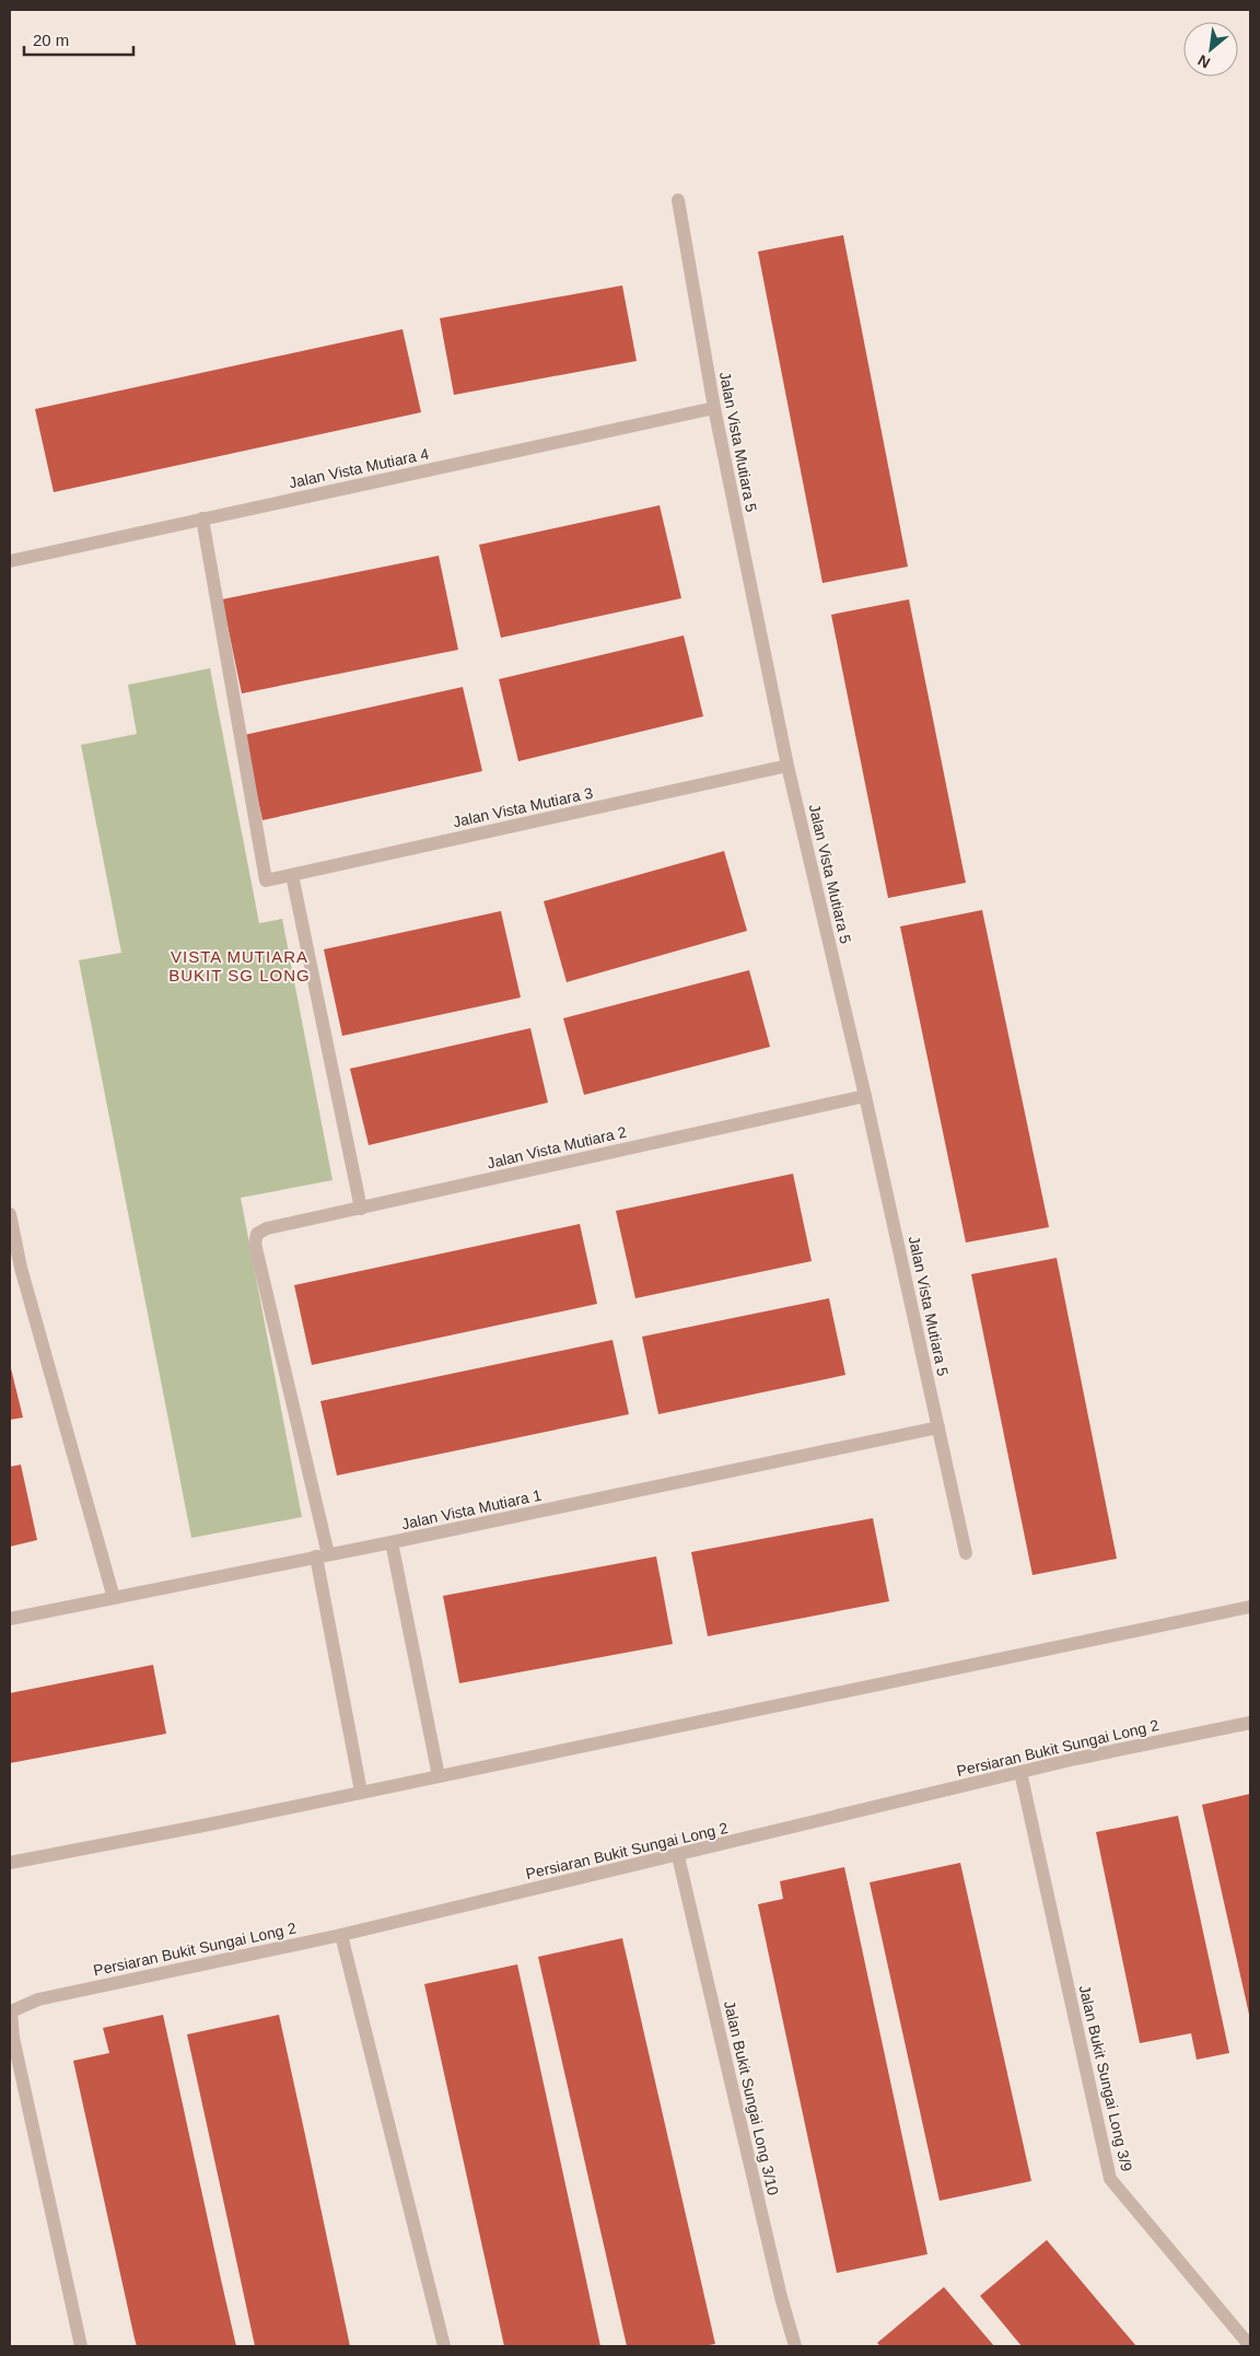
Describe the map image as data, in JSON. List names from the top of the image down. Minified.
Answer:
{"streets":{"street":["Jalan Vista Mutiara 5","Jalan Vista Mutiara 4","Jalan Vista Mutiara 3","Jalan Vista Mutiara 2","Jalan Vista Mutiara 1","Persiaran Bukit Sungai Long 2","Jalan Bukit Sungai Long 3/9","Jalan Bukit Sungai Long 3/10"]},"crossings":[["Jalan Vista Mutiara 5","Jalan Vista Mutiara 4"],["Jalan Vista Mutiara 5","Jalan Vista Mutiara 3"],["Jalan Vista Mutiara 5","Jalan Vista Mutiara 2"],["Jalan Vista Mutiara 5","Jalan Vista Mutiara 1"],["Jalan Vista Mutiara 4","Jalan Vista Mutiara 3"],["Jalan Vista Mutiara 2","Jalan Vista Mutiara 1"],["Persiaran Bukit Sungai Long 2","Jalan Bukit Sungai Long 3/9"],["Persiaran Bukit Sungai Long 2","Jalan Bukit Sungai Long 3/10"]],"districts":["VISTA MUTIARA BUKIT SG LONG"],"scale_bar":"20 m","north":"bottom left"}
